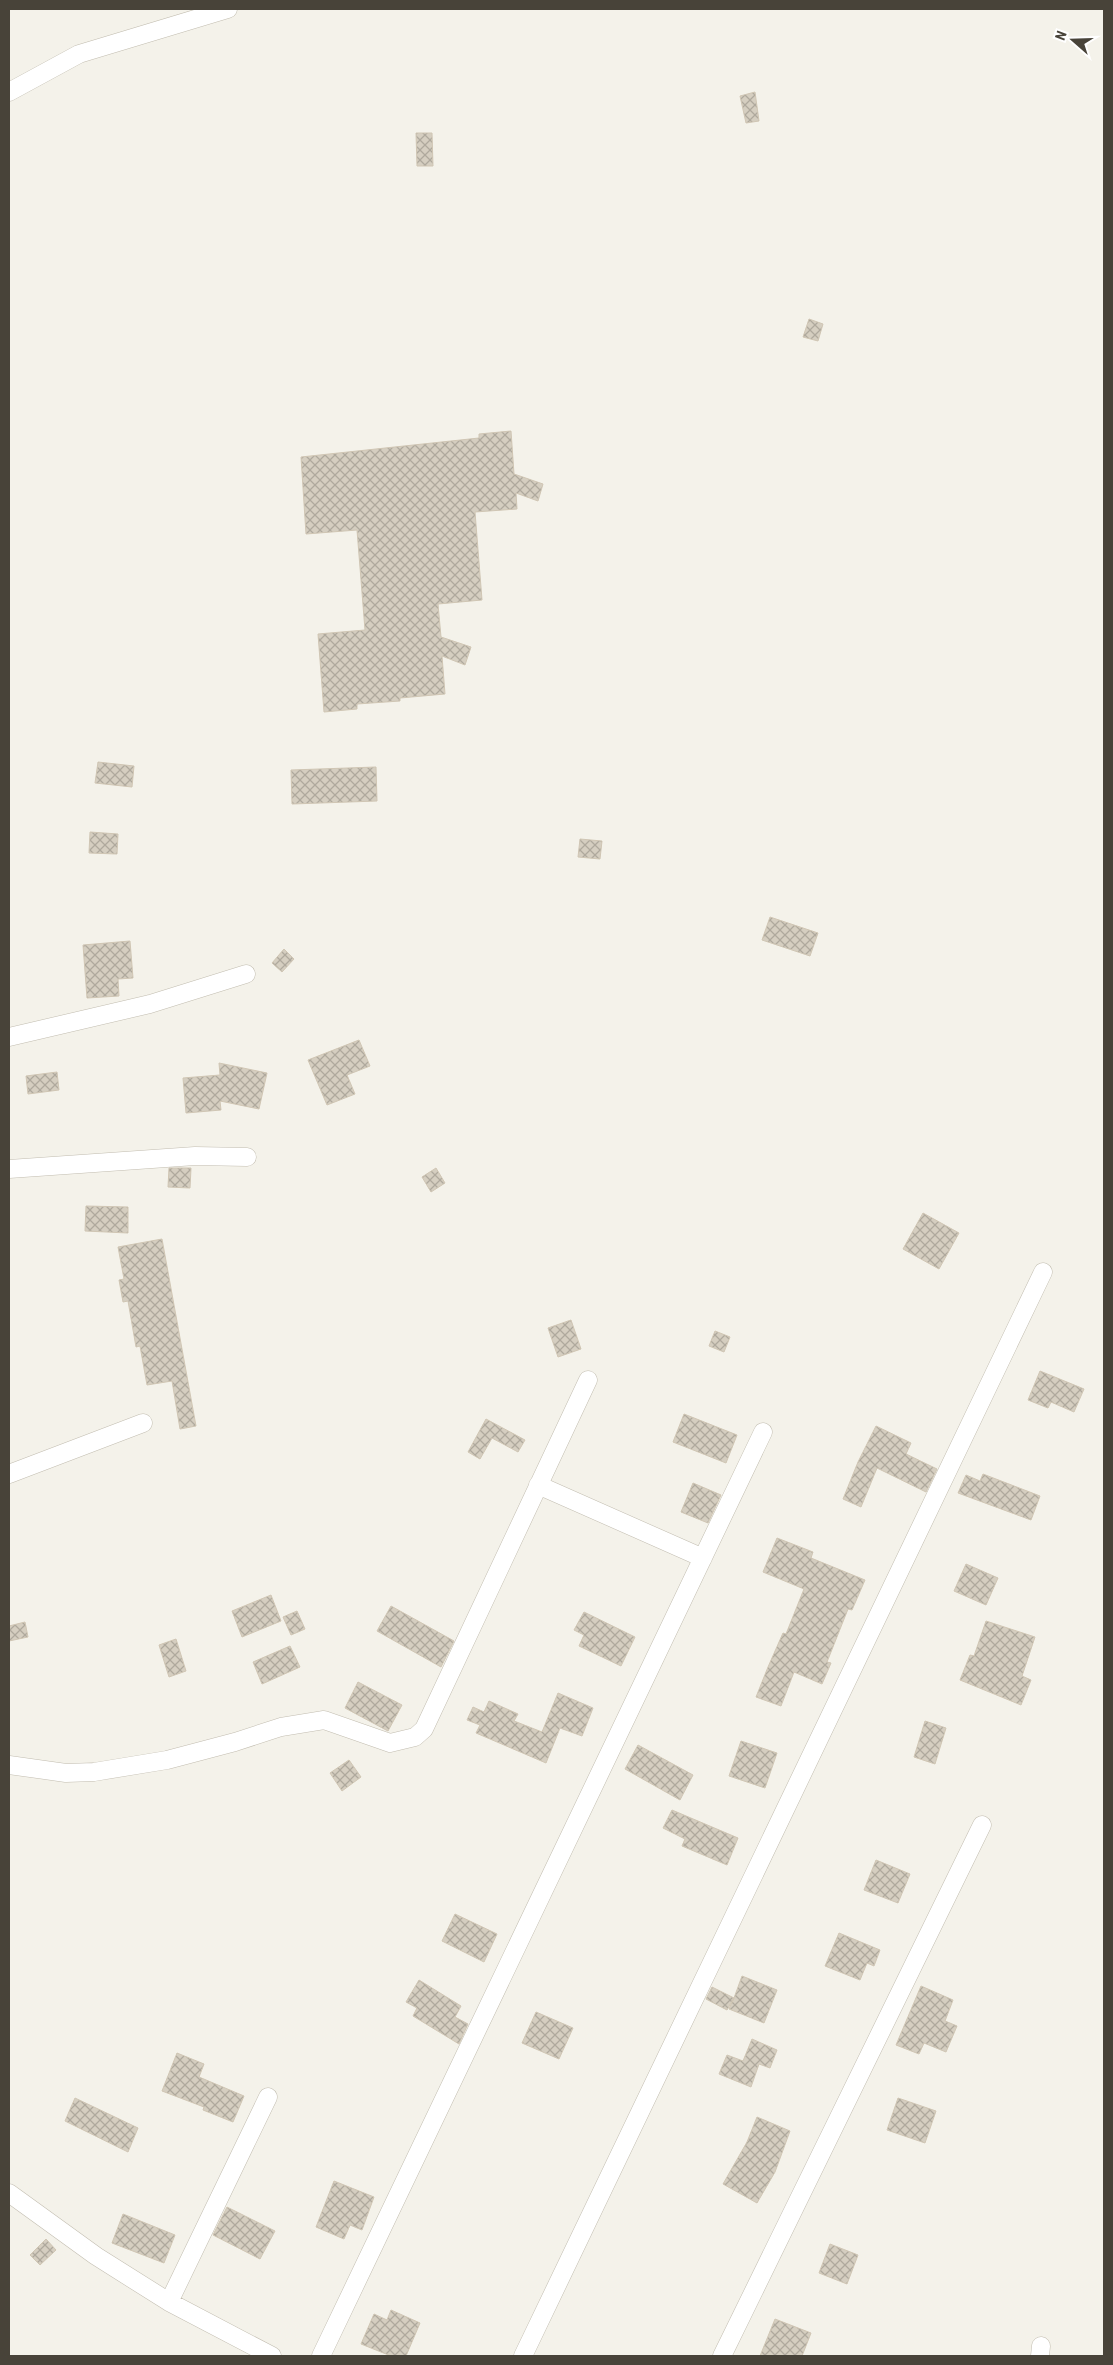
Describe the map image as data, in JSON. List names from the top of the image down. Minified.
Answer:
{"north":"left"}
